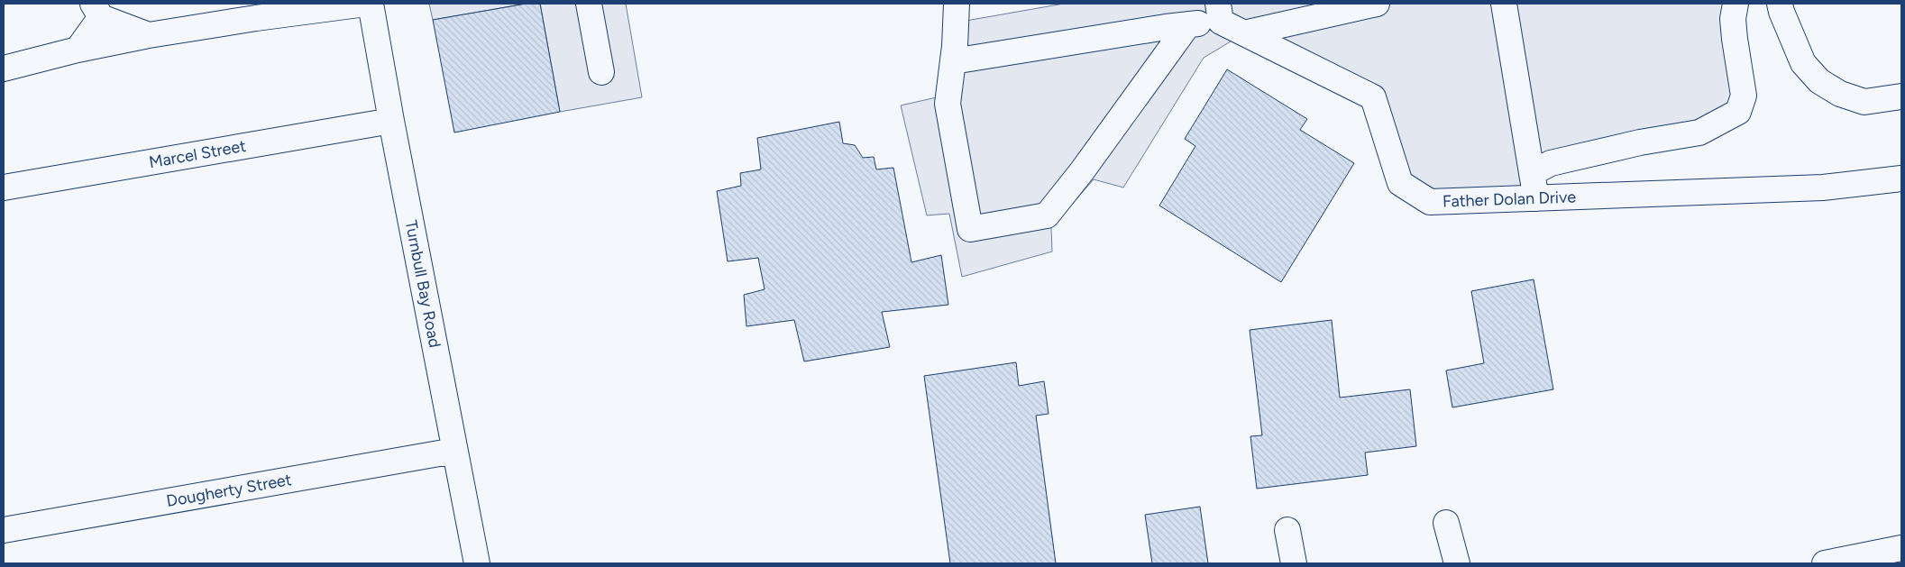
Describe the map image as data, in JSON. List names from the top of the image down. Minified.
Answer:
{"streets":{"street":["Marcel Street","Father Dolan Drive","Turnbull Bay Road","Dougherty Street"]},"crossings":[["Marcel Street","Turnbull Bay Road"],["Turnbull Bay Road","Dougherty Street"]]}
